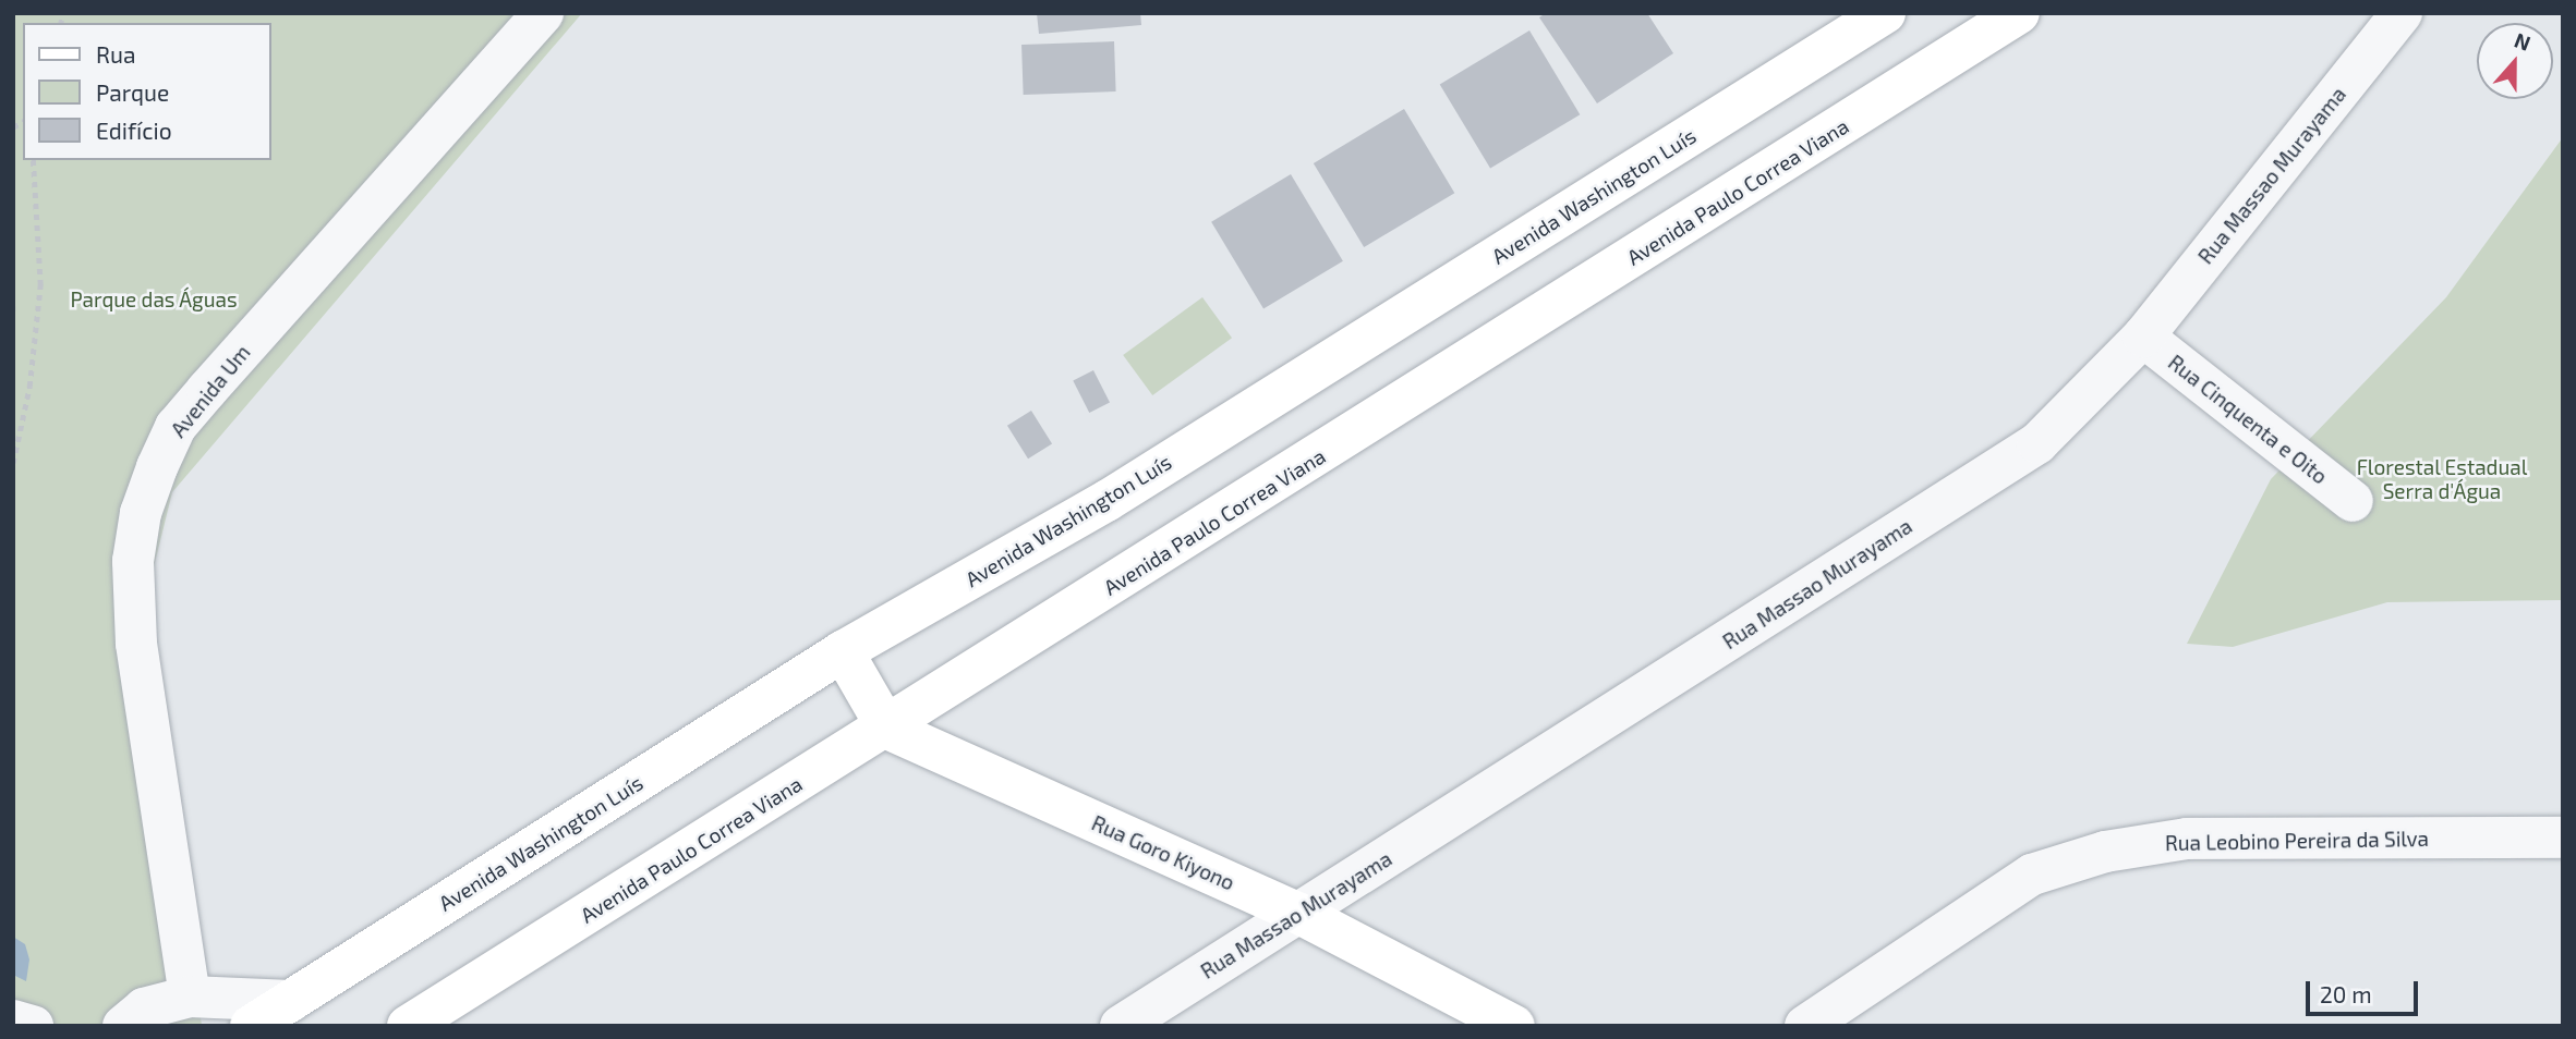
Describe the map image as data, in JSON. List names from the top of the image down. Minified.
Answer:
{"streets":{"street":["Rua Massao Murayama","Avenida Paulo Correa Viana","Avenida Washington Luís","Avenida Um","Rua Cinquenta e Oito","Rua Leobino Pereira da Silva","Rua Goro Kiyono"]},"crossings":[["Rua Massao Murayama","Rua Cinquenta e Oito"],["Rua Massao Murayama","Rua Goro Kiyono"],["Avenida Paulo Correa Viana","Rua Goro Kiyono"]],"parks":["Parque das Águas","Florestal Estadual Serra d'Água"],"legend":["Rua","Parque","Edifício"],"scale_bar":"20 m","north":"top"}
